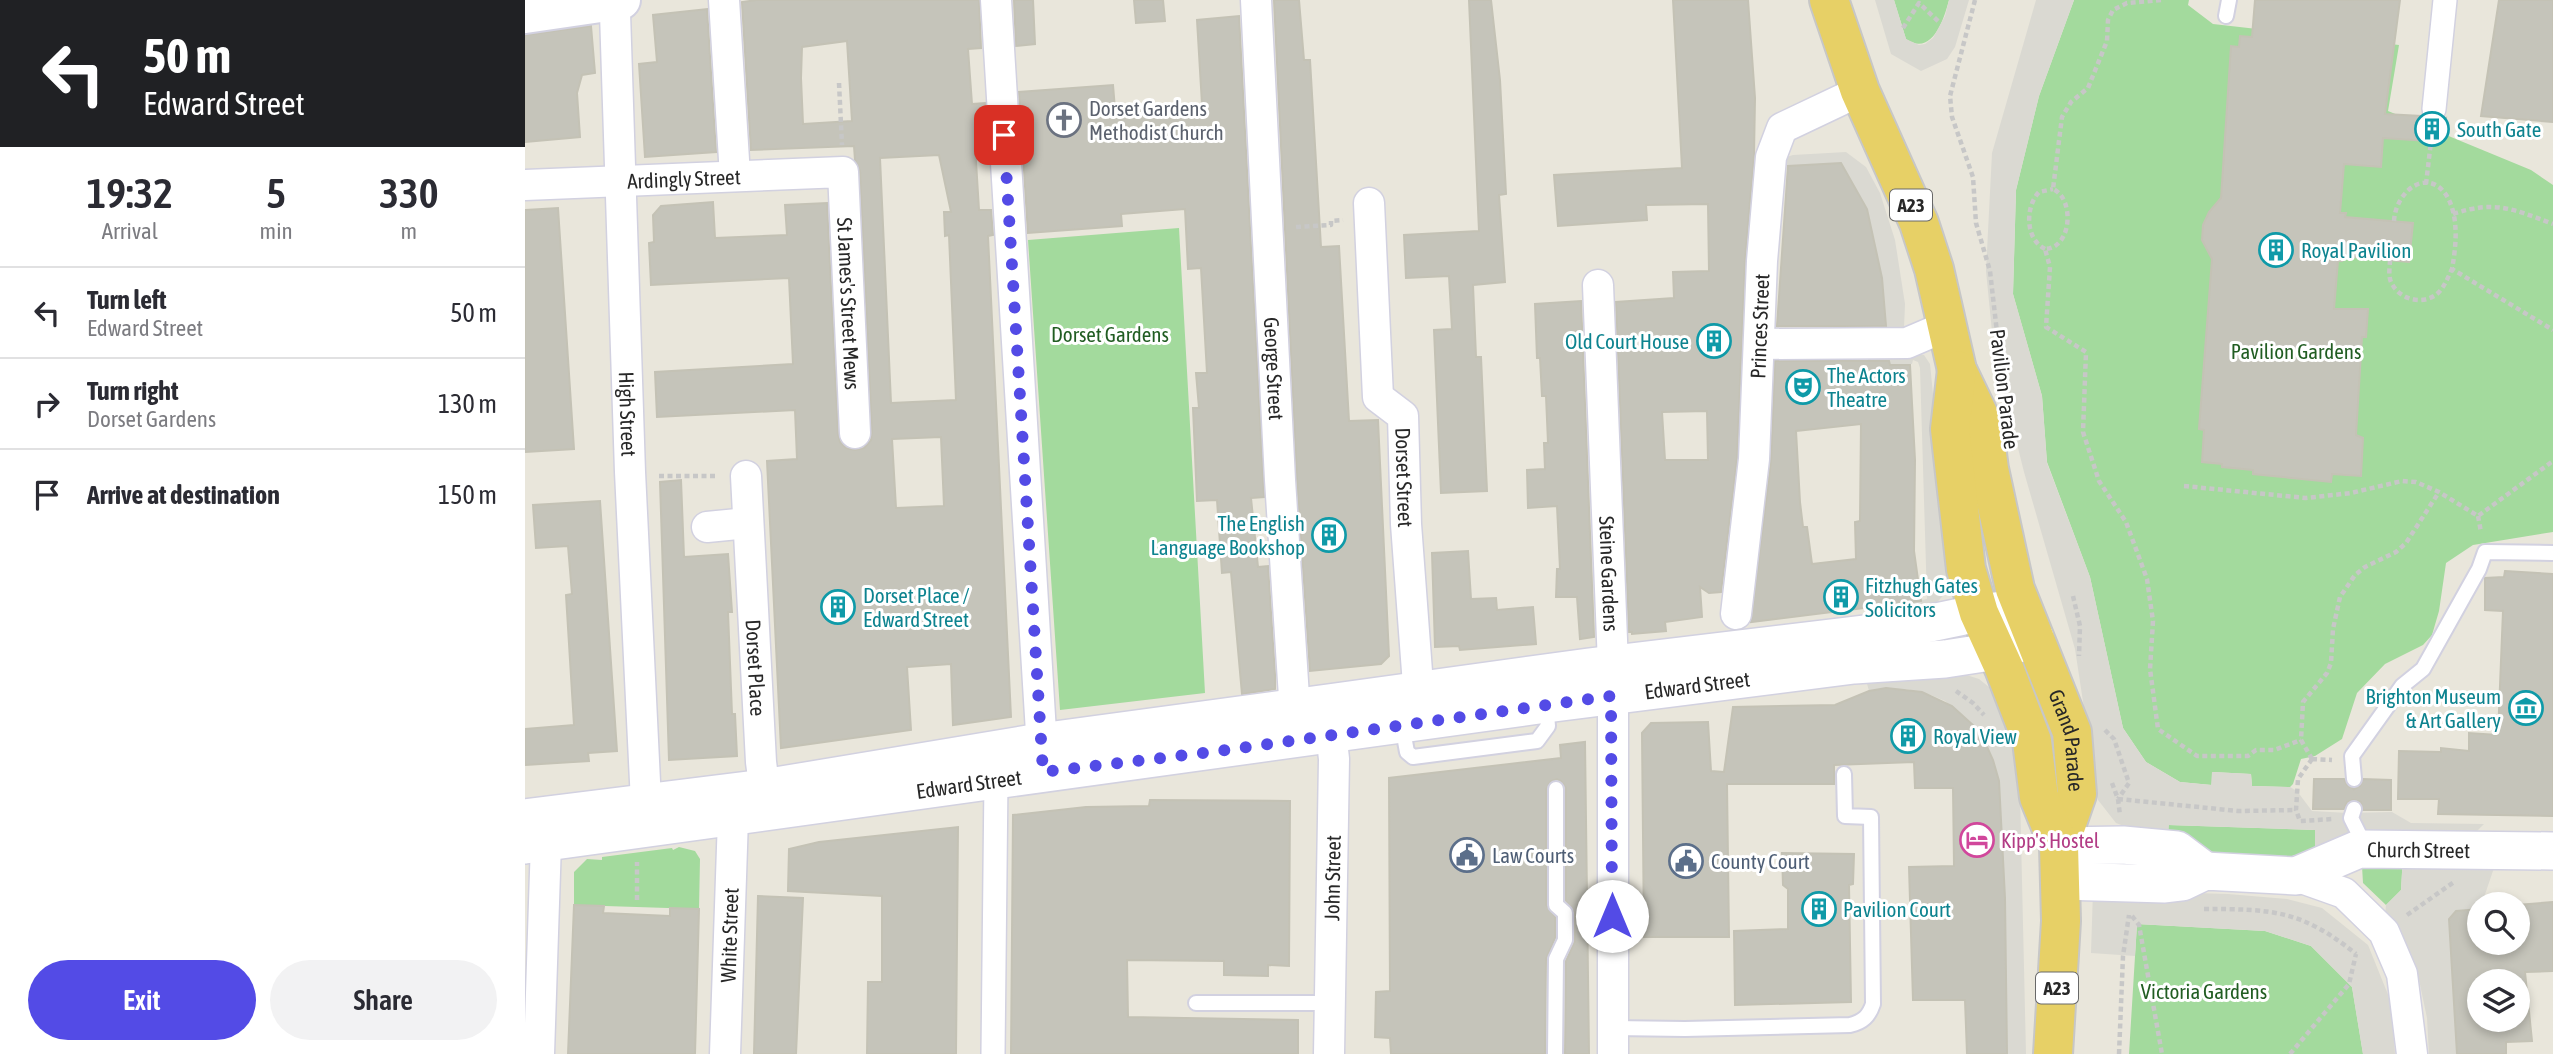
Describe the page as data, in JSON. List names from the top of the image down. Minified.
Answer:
{"streets":{"highway":["A23","Pavilion Parade","Grand Parade"],"street":["Ardingly Street","St James's Street Mews","Princes Street","George Street","High Street","Dorset Street","Steine Gardens","Dorset Place","Edward Street","Church Street","John Street","White Street"]},"crossings":[["Ardingly Street","St James's Street Mews"],["Ardingly Street","High Street"],["Princes Street","Pavilion Parade"],["George Street","Edward Street"],["George Street","John Street"],["Pavilion Parade","Edward Street"],["Pavilion Parade","Grand Parade"],["High Street","Edward Street"],["Dorset Street","Edward Street"],["Steine Gardens","Edward Street"],["Dorset Place","Edward Street"],["Dorset Place","White Street"],["Edward Street","Grand Parade"],["Edward Street","John Street"],["Edward Street","White Street"],["Grand Parade","Church Street"]],"parks":["Dorset Gardens","Pavilion Gardens","Victoria Gardens"],"places":{"church":["Dorset Gardens Methodist Church"],"building":["South Gate","Royal Pavilion","Old Court House","The English Language Bookshop","Fitzhugh Gates Solicitors","Dorset Place / Edward Street","Royal View","Pavilion Court"],"theatre":["The Actors Theatre"],"museum":["Brighton Museum & Art Gallery"],"hotel":["Kipp's Hostel"],"public building":["Law Courts","County Court"]},"page":{"turn":["50 m","Edward Street"],"eta":["19:32","Arrival","5","min","330","m"],"list":[{"name":"Turn left","note":"Edward Street","value":"50 m"},{"name":"Turn right","note":"Dorset Gardens","value":"130 m"},{"name":"Arrive at destination","value":"150 m"}],"buttons":["Exit","Share"]}}
